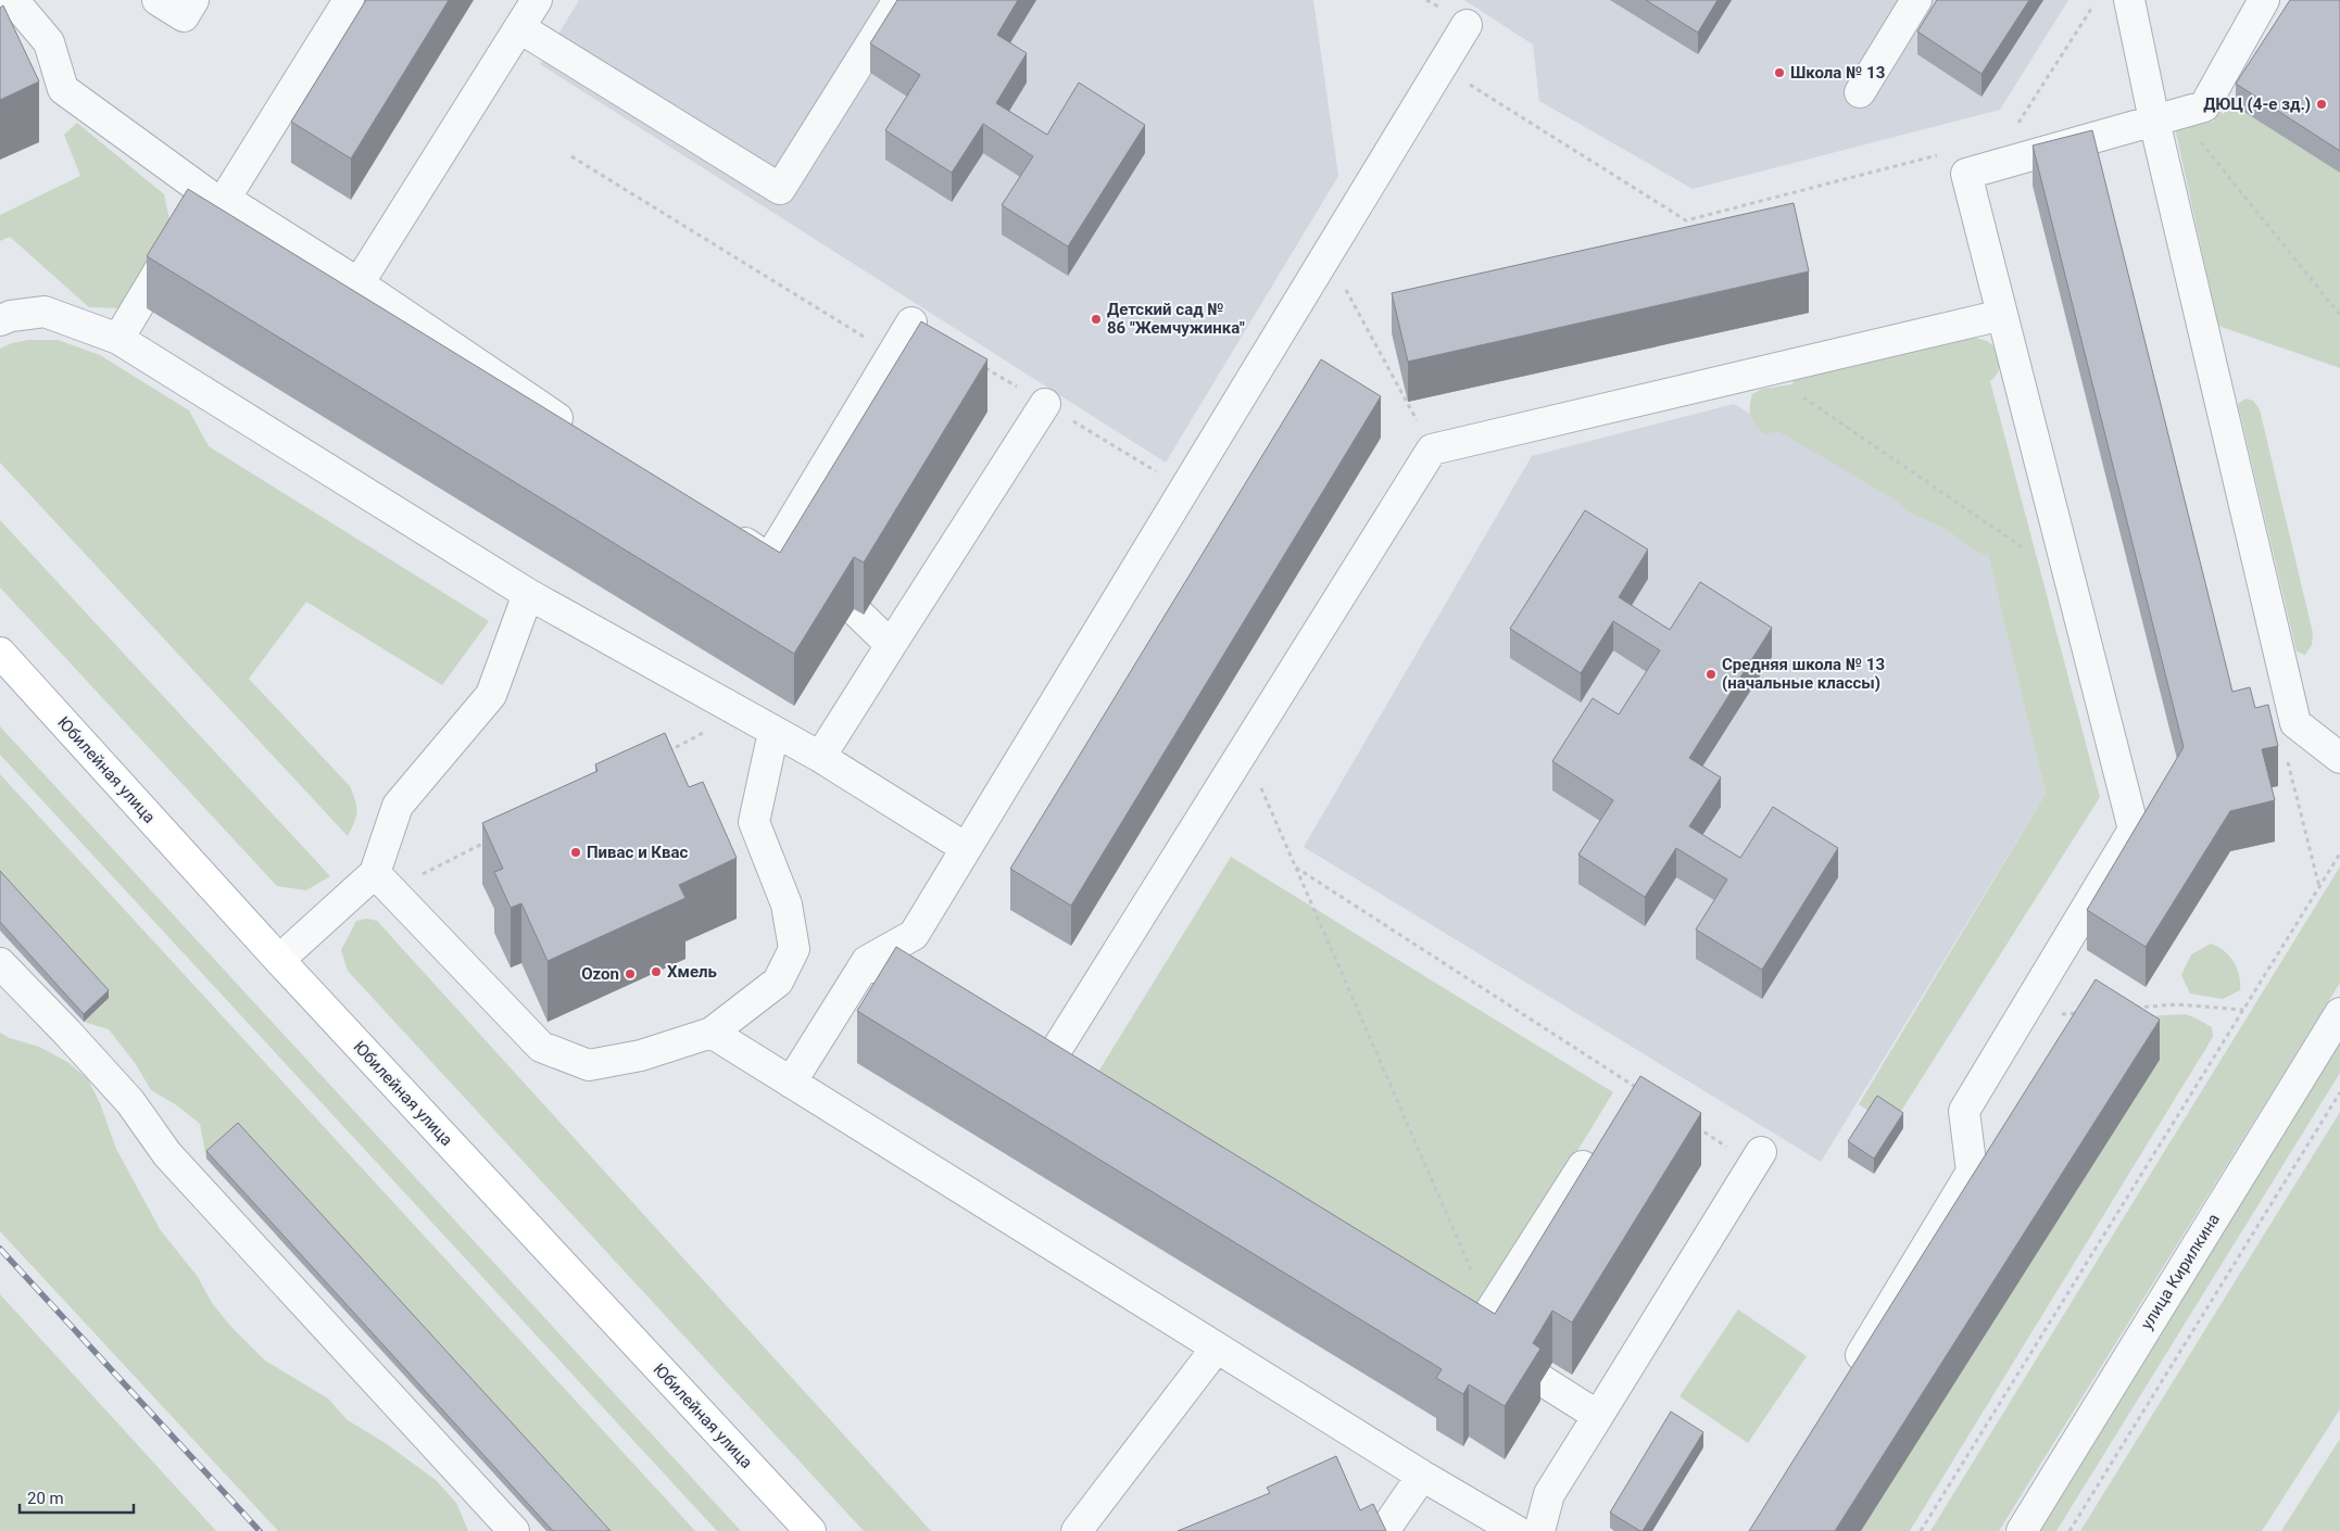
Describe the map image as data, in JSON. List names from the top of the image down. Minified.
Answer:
{"streets":{"main road":["Юбилейная улица"],"street":["улица Кирилкина"]},"places":["Школа № 13","ДЮЦ (4-е зд.)","Детский сад № 86 \"Жемчужинка\"","Средняя школа № 13 (начальные классы)","Пивас и Квас","Хмель","Ozon"],"scale_bar":"20 m"}
